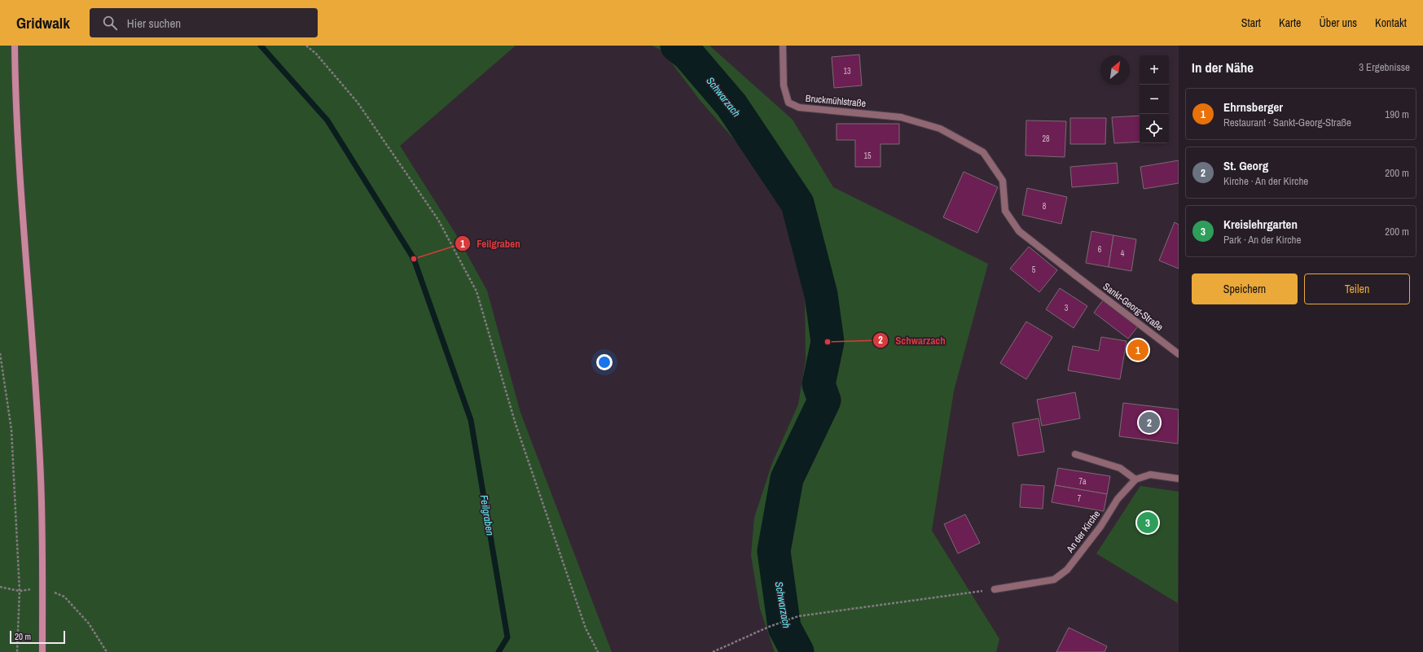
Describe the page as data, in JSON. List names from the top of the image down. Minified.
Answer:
{"streets":{"street":["Bruckmühlstraße","Sankt-Georg-Straße","An der Kirche"]},"crossings":[["Bruckmühlstraße","Sankt-Georg-Straße"]],"water":["Schwarzach","Feilgraben"],"places":["Feilgraben","Schwarzach"],"house_numbers":["13","28","15","8","6","4","5","3","7a","7"],"scale_bar":"20 m","north":"top right","page":{"header":"Gridwalk","search":"Hier suchen","nav":["Start","Karte","Über uns","Kontakt"],"heading":["In der Nähe","3 Ergebnisse"],"map_buttons":["+","−"],"list":[{"mark":"1","name":"Ehrnsberger","note":"Restaurant · Sankt-Georg-Straße","value":"190 m"},{"mark":"2","name":"St. Georg","note":"Kirche · An der Kirche","value":"200 m"},{"mark":"3","name":"Kreislehrgarten","note":"Park · An der Kirche","value":"200 m"}],"buttons":["Speichern","Teilen"],"pins":["1","2","3"],"scale":"20 m"}}
